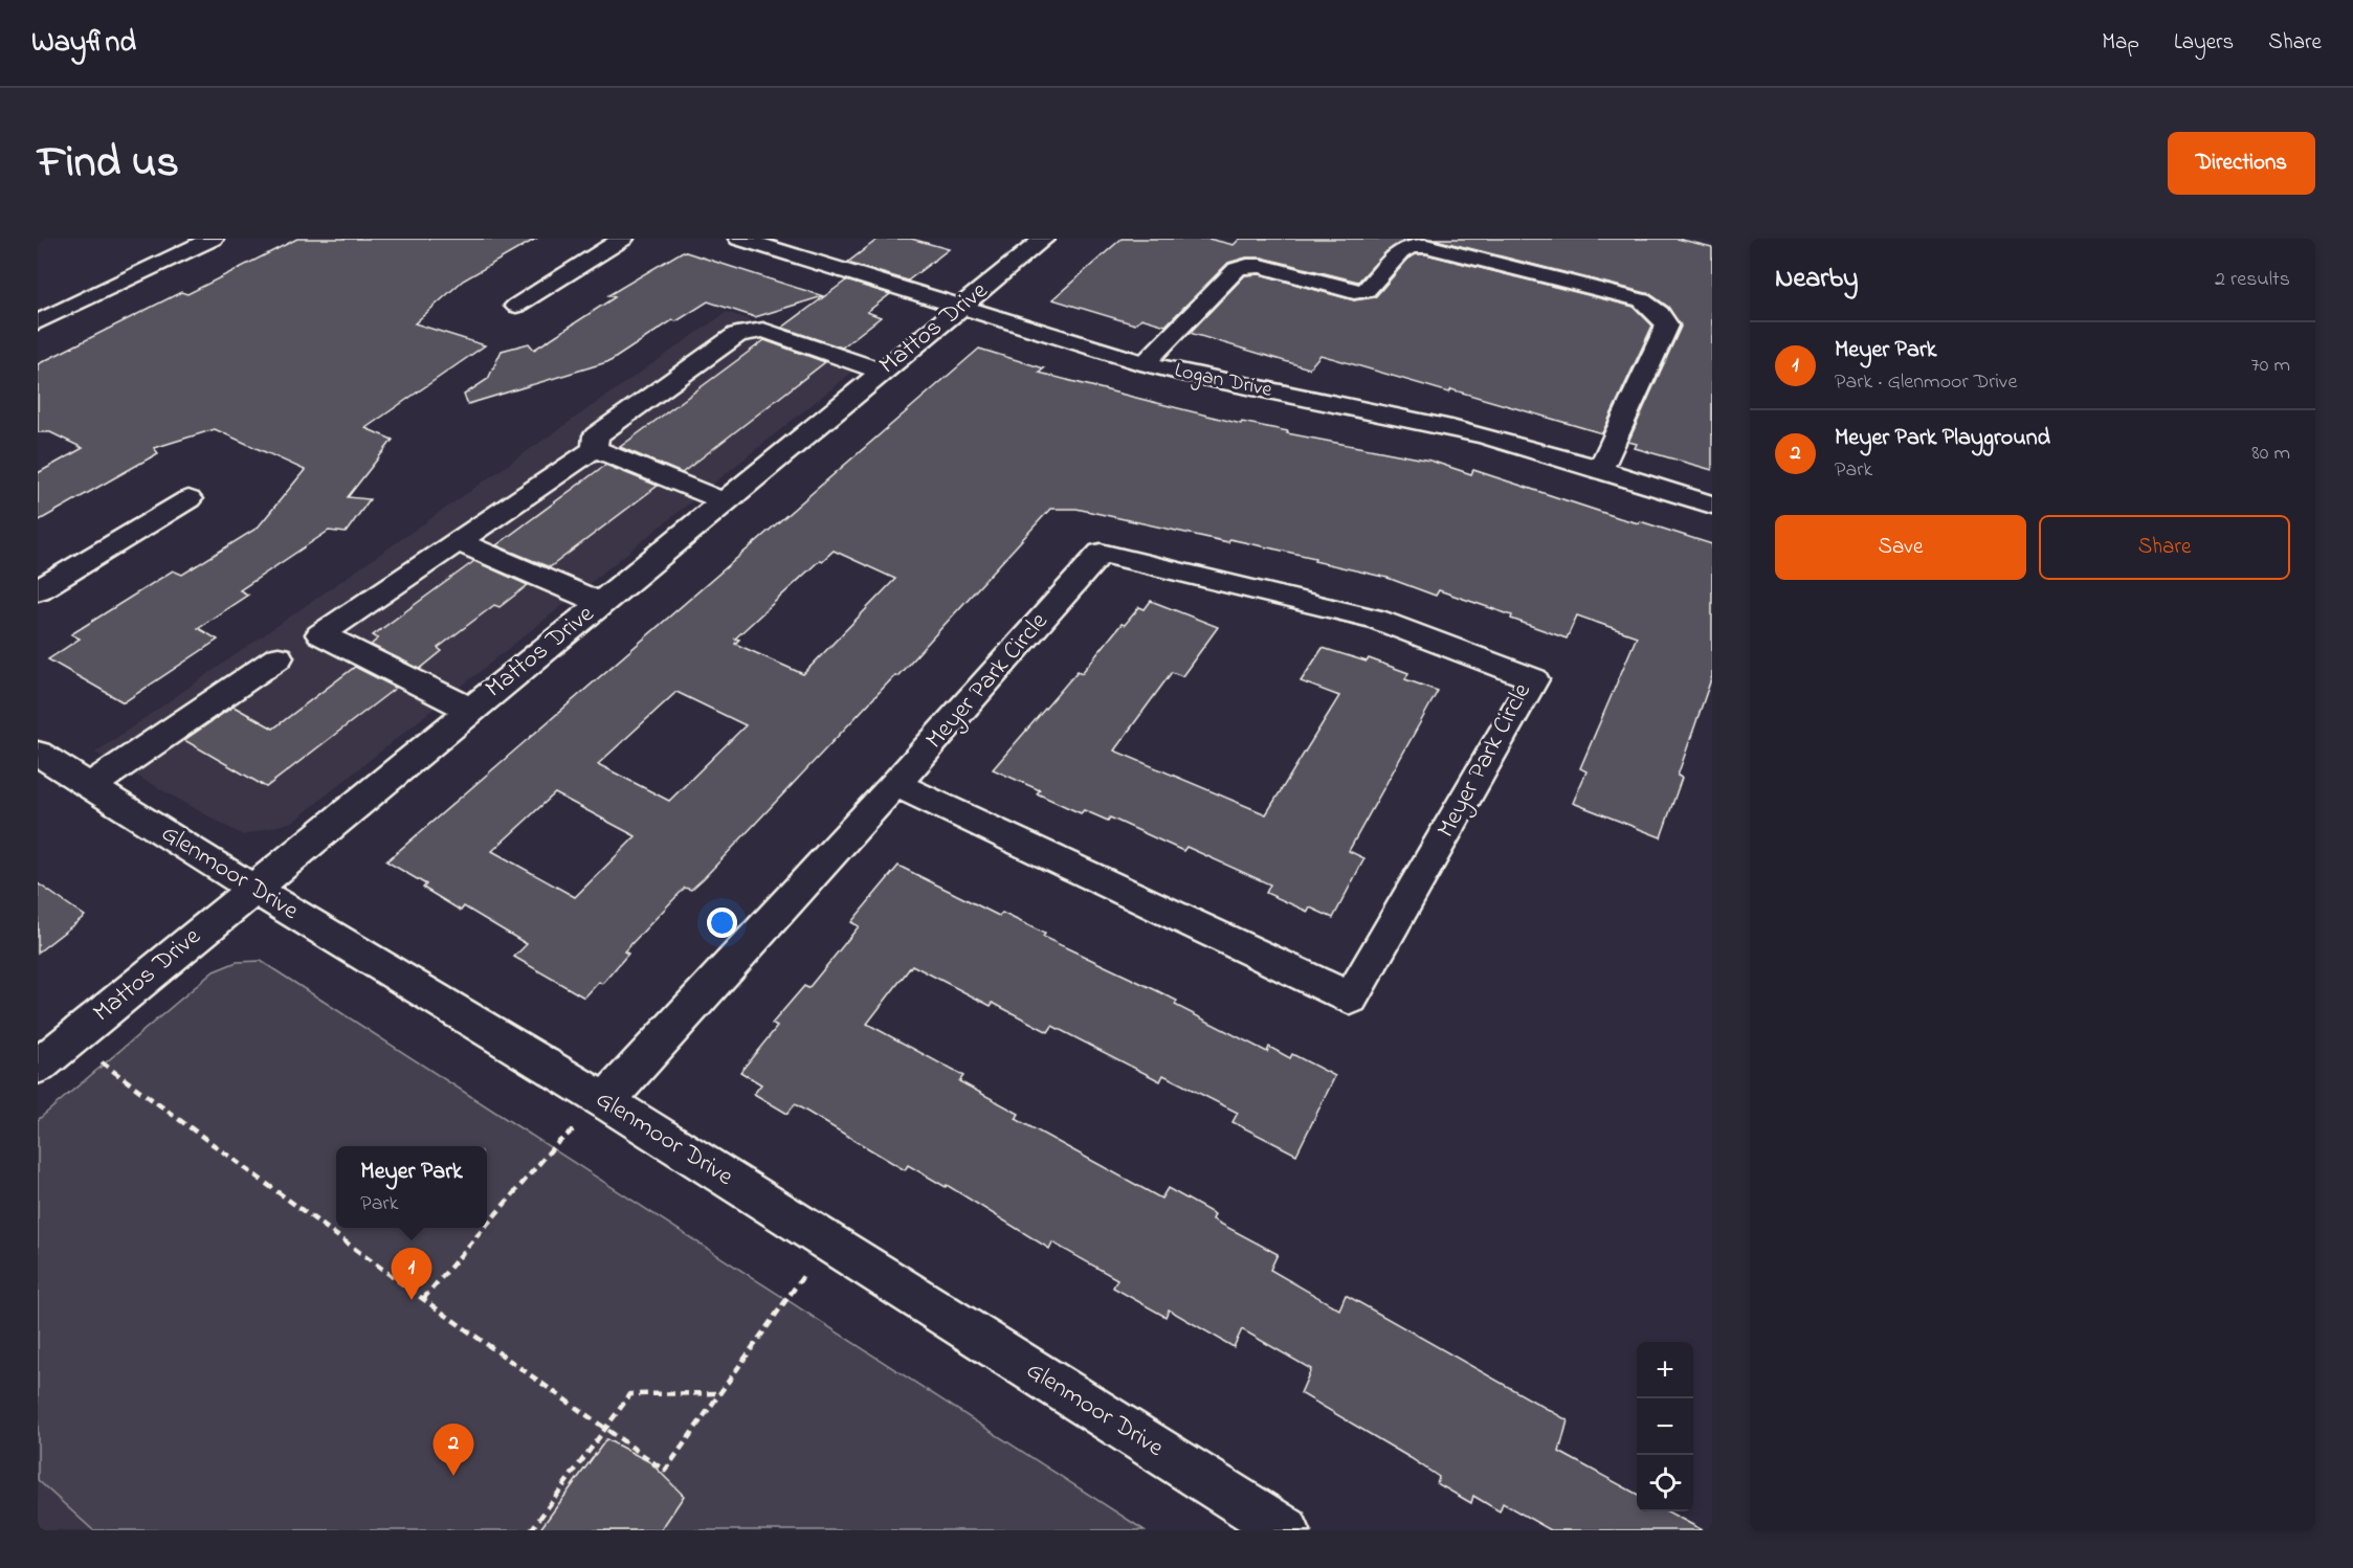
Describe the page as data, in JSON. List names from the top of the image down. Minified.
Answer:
{"streets":{"street":["Mattos Drive","Logan Drive","Meyer Park Circle","Glenmoor Drive"]},"crossings":[["Mattos Drive","Logan Drive"],["Mattos Drive","Glenmoor Drive"],["Meyer Park Circle","Glenmoor Drive"]],"page":{"header":"Wayfind","nav":["Map","Layers","Share"],"title":"Find us","buttons":["Directions",["Save","Share"]],"heading":["Nearby","2 results"],"list":[{"mark":"1","name":"Meyer Park","note":"Park · Glenmoor Drive","value":"70 m"},{"mark":"2","name":"Meyer Park Playground","note":"Park","value":"80 m"}],"popup":["Meyer Park","Park"],"pins":["1","2"],"map_buttons":["+","−"]}}
